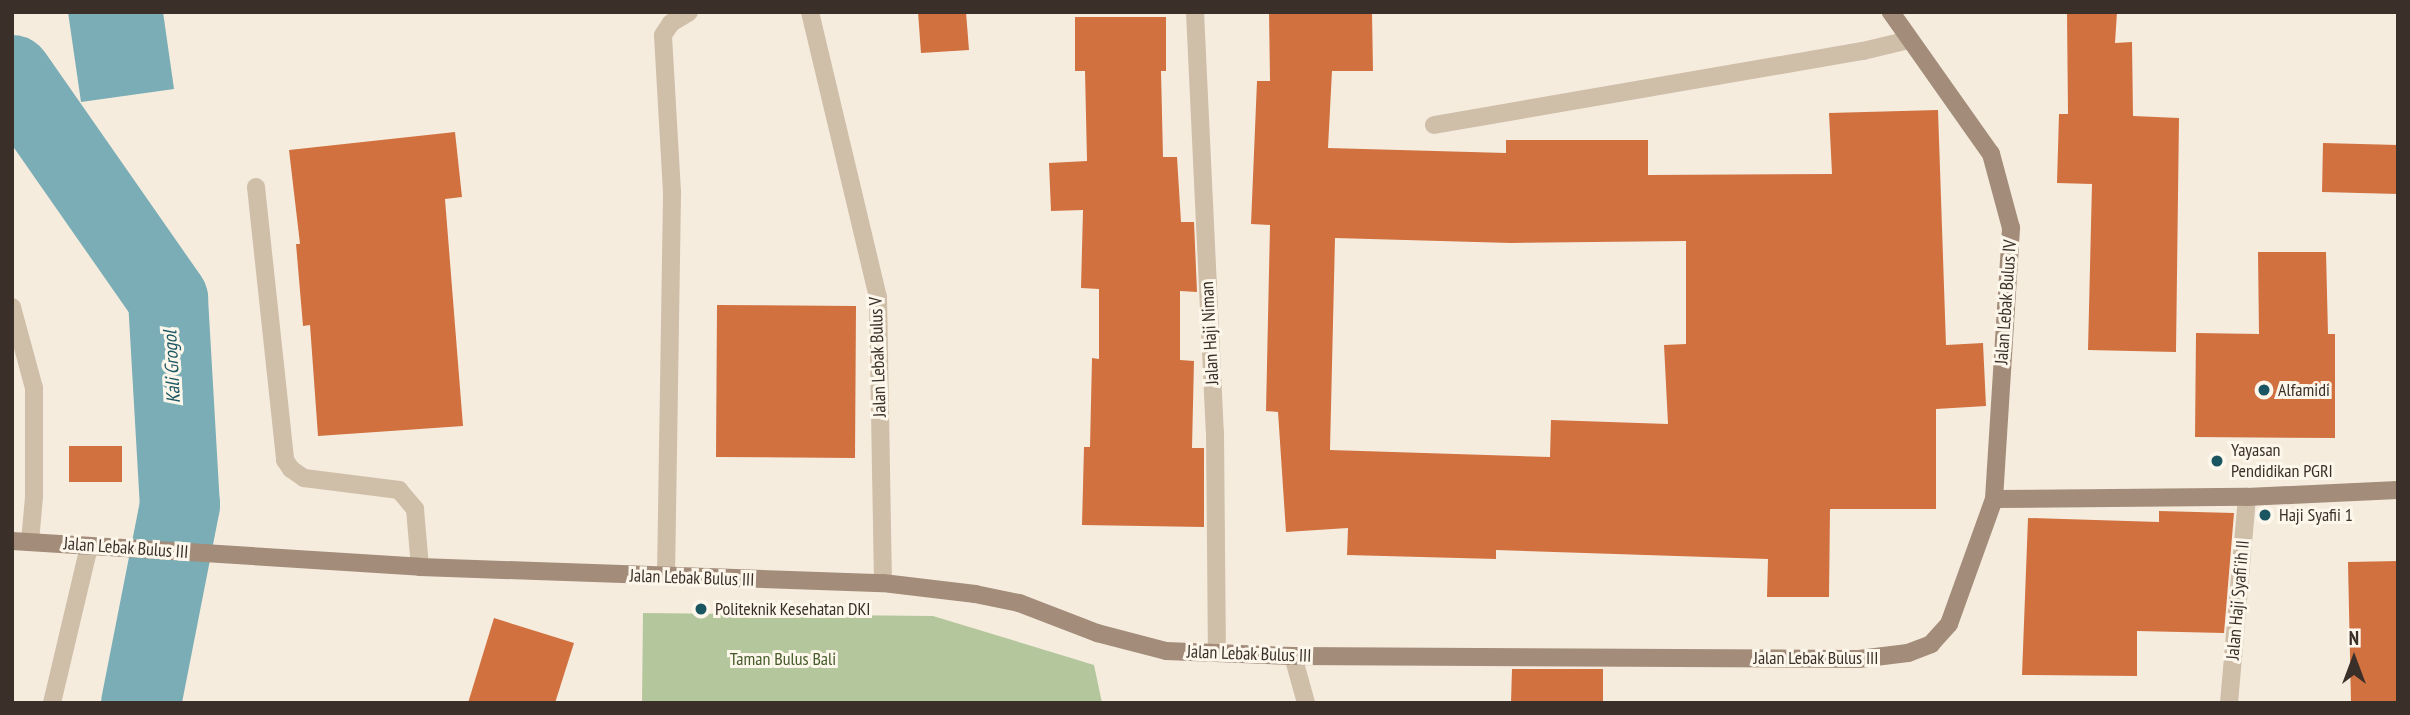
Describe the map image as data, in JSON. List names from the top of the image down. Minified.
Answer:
{"streets":{"street":["Jalan Lebak Bulus IV","Jalan Haji Niman","Jalan Lebak Bulus V","Jalan Lebak Bulus III","Jalan Haji Syafi'ih II"]},"crossings":[["Jalan Lebak Bulus IV","Jalan Lebak Bulus III"],["Jalan Haji Niman","Jalan Lebak Bulus III"],["Jalan Lebak Bulus V","Jalan Lebak Bulus III"]],"water":["Kali Grogol"],"parks":["Taman Bulus Bali"],"places":["Alfamidi","Yayasan Pendidikan PGRI","Haji Syafii 1","Politeknik Kesehatan DKI"],"north":"top"}
